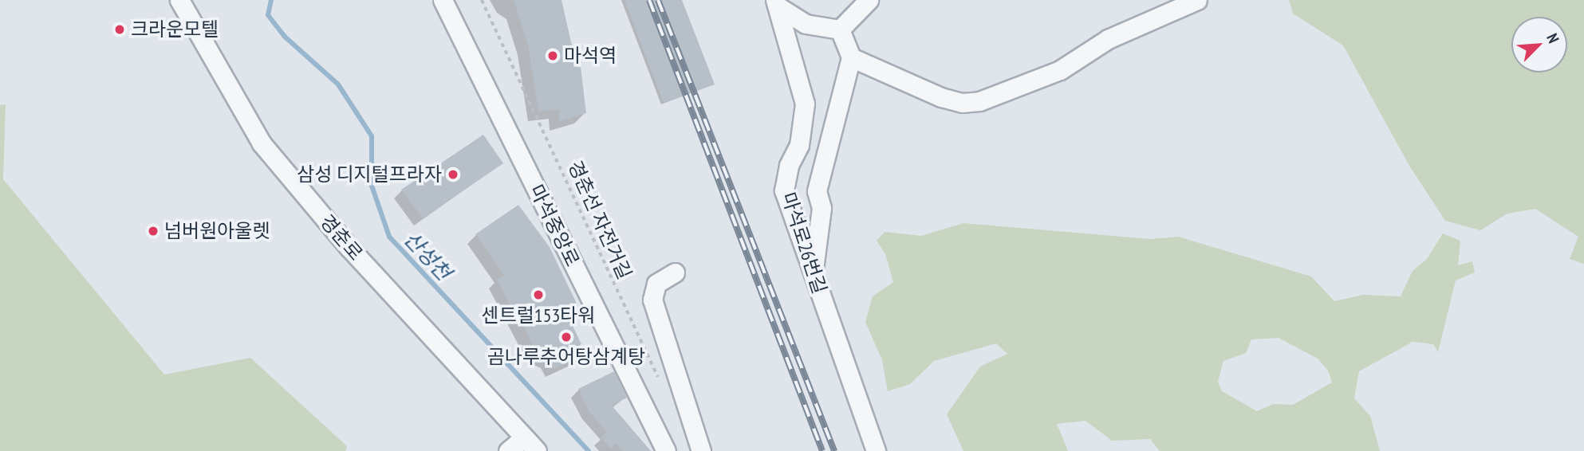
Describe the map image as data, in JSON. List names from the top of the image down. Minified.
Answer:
{"streets":{"street":["마석중앙로","경춘로","마석로26번길"],"path":["경춘선 자전거길"]},"water":["산성천"],"places":["크라운모텔","마석역","삼성 디지털프라자","넘버원아울렛","센트럴153타워","곰나루추어탕삼계탕"],"north":"top right"}
